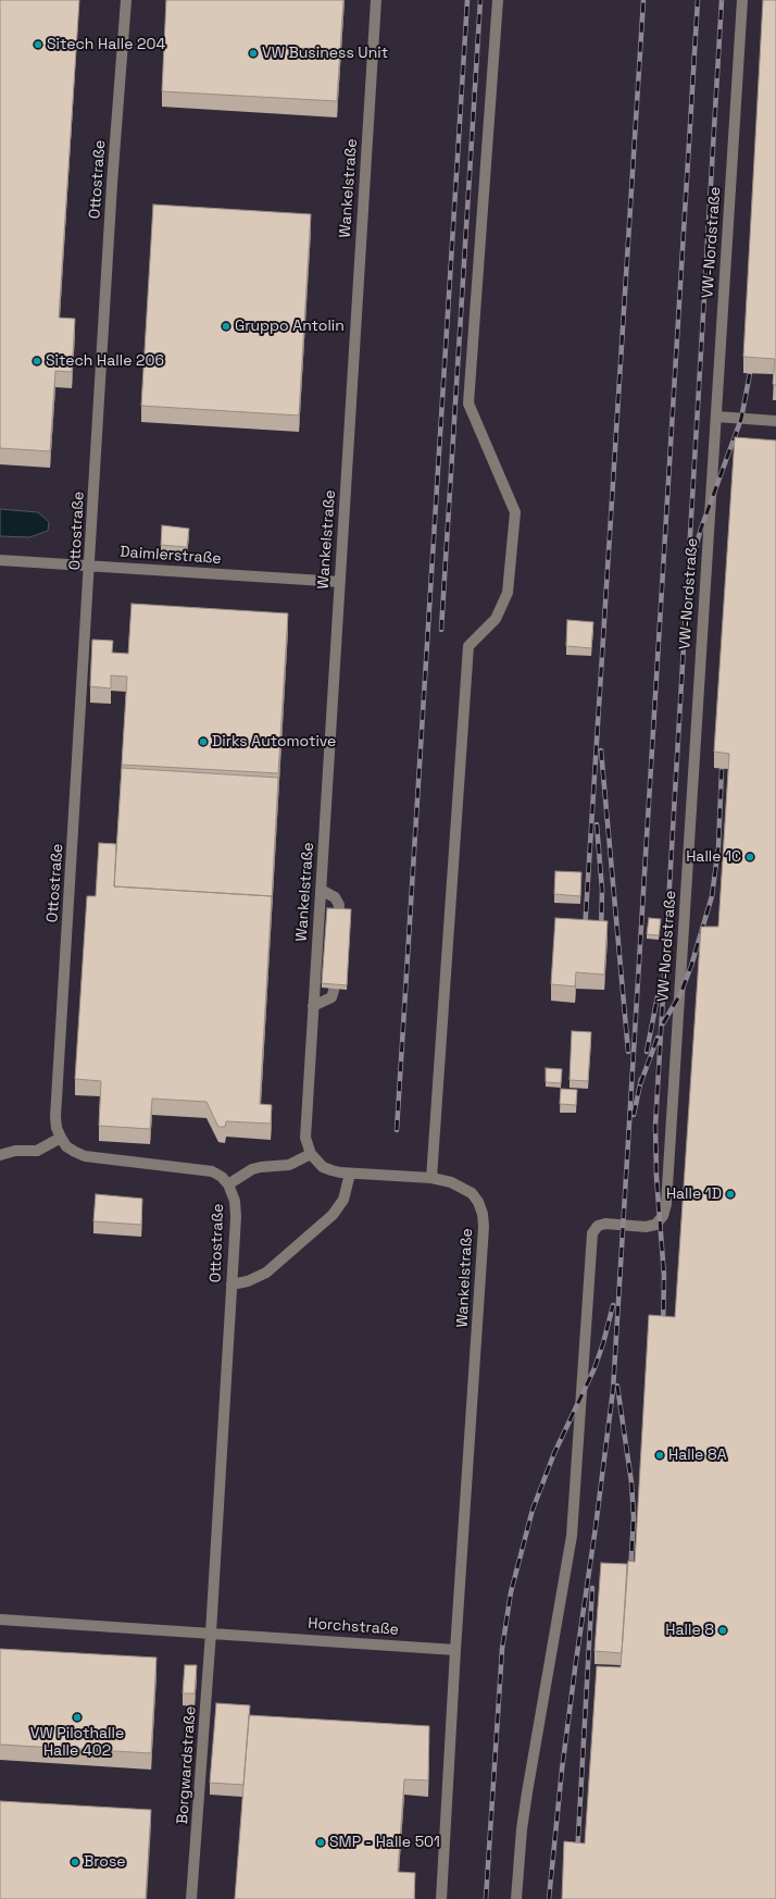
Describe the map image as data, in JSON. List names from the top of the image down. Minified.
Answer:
{"streets":{"street":["Ottostraße","Wankelstraße","VW-Nordstraße","Daimlerstraße","Horchstraße","Borgwardstraße"]},"crossings":[["Ottostraße","Daimlerstraße"],["Ottostraße","Horchstraße"],["Ottostraße","Borgwardstraße"],["Wankelstraße","Daimlerstraße"],["Wankelstraße","Horchstraße"],["Horchstraße","Borgwardstraße"]],"places":["Sitech Halle 204","VW Business Unit","Gruppo Antolin","Sitech Halle 206","Dirks Automotive","Halle 1C","Halle 1D","Halle 8A","Halle 8","VW Pilothalle Halle 402","SMP - Halle 501","Brose"]}
